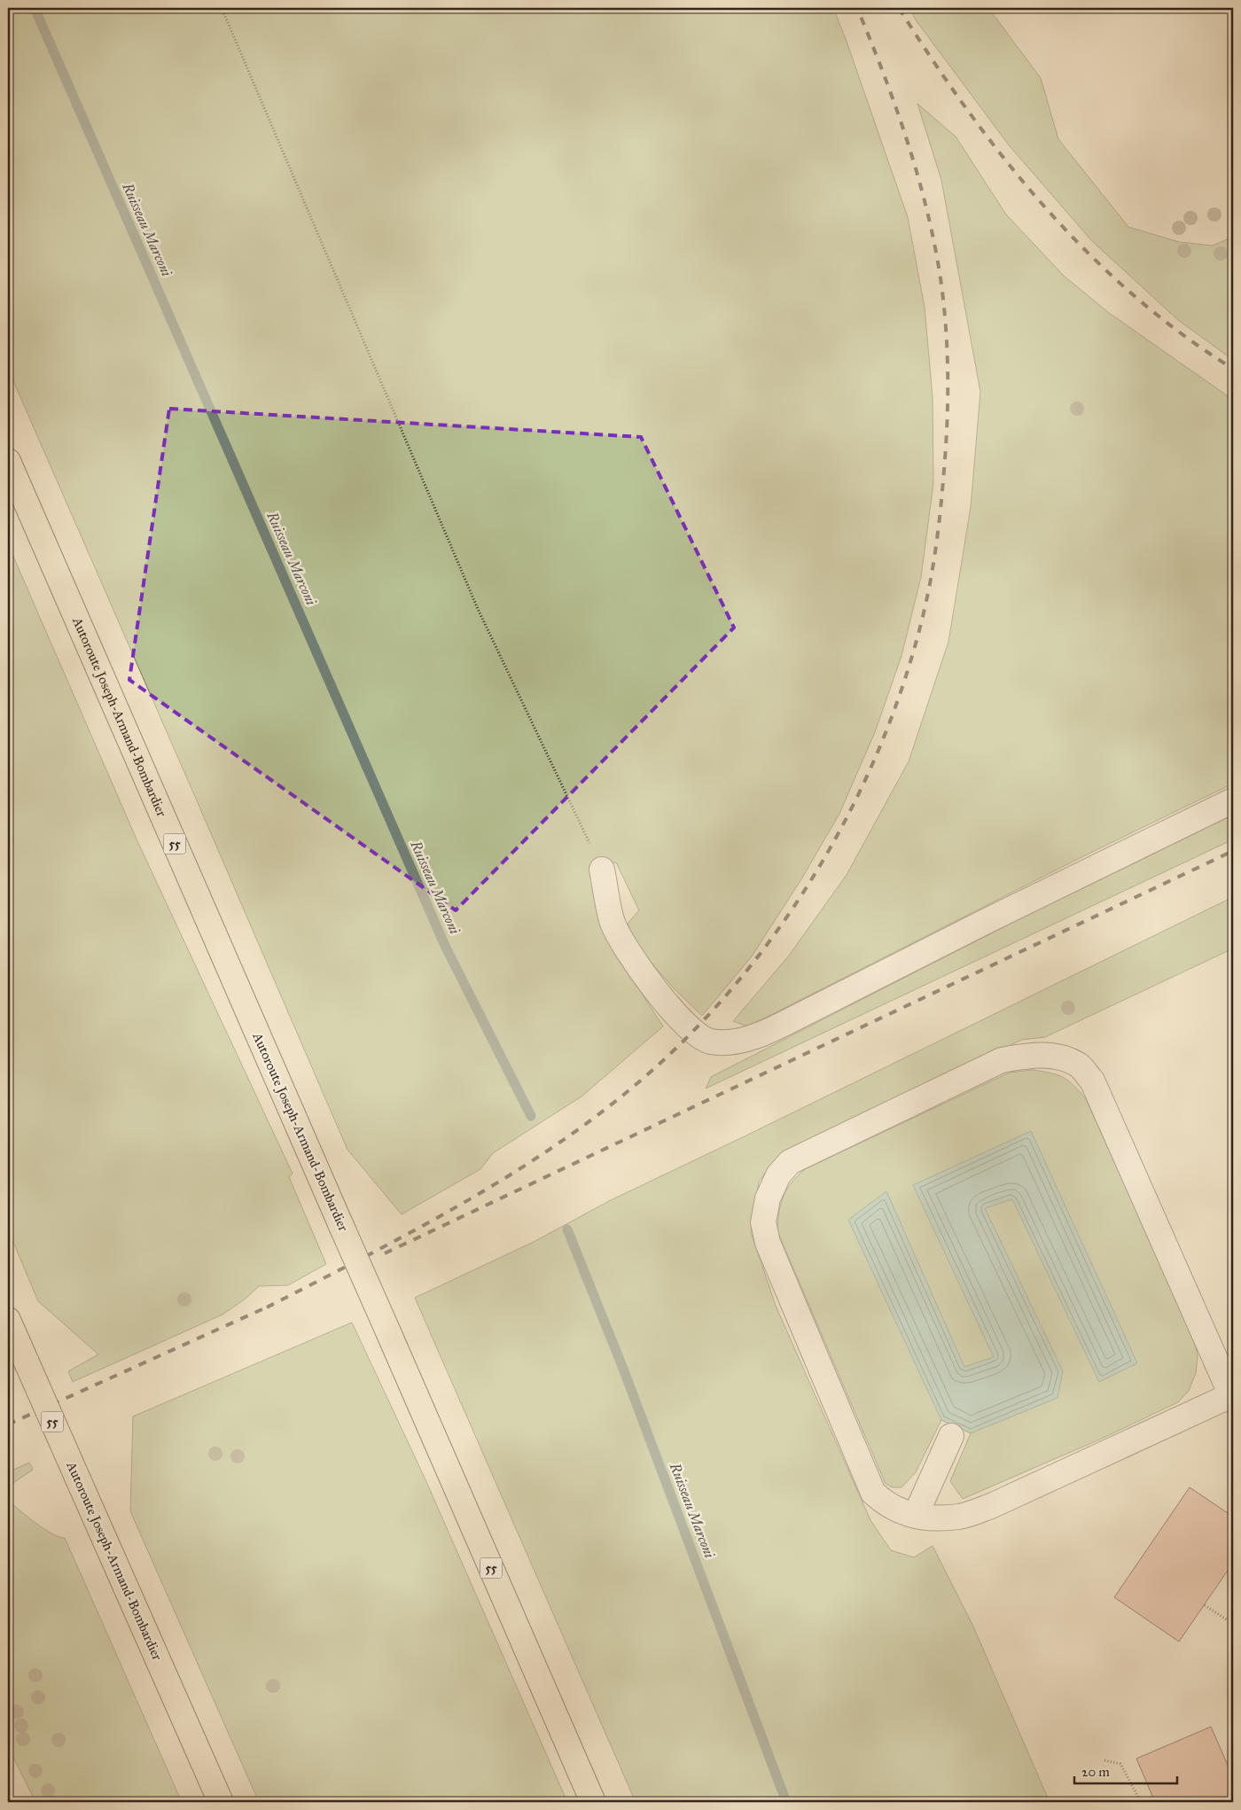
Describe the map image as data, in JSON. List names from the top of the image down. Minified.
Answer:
{"streets":{"highway":["Autoroute Joseph-Armand-Bombardier","55"]},"water":["Ruisseau Marconi"],"scale_bar":"20 m"}
